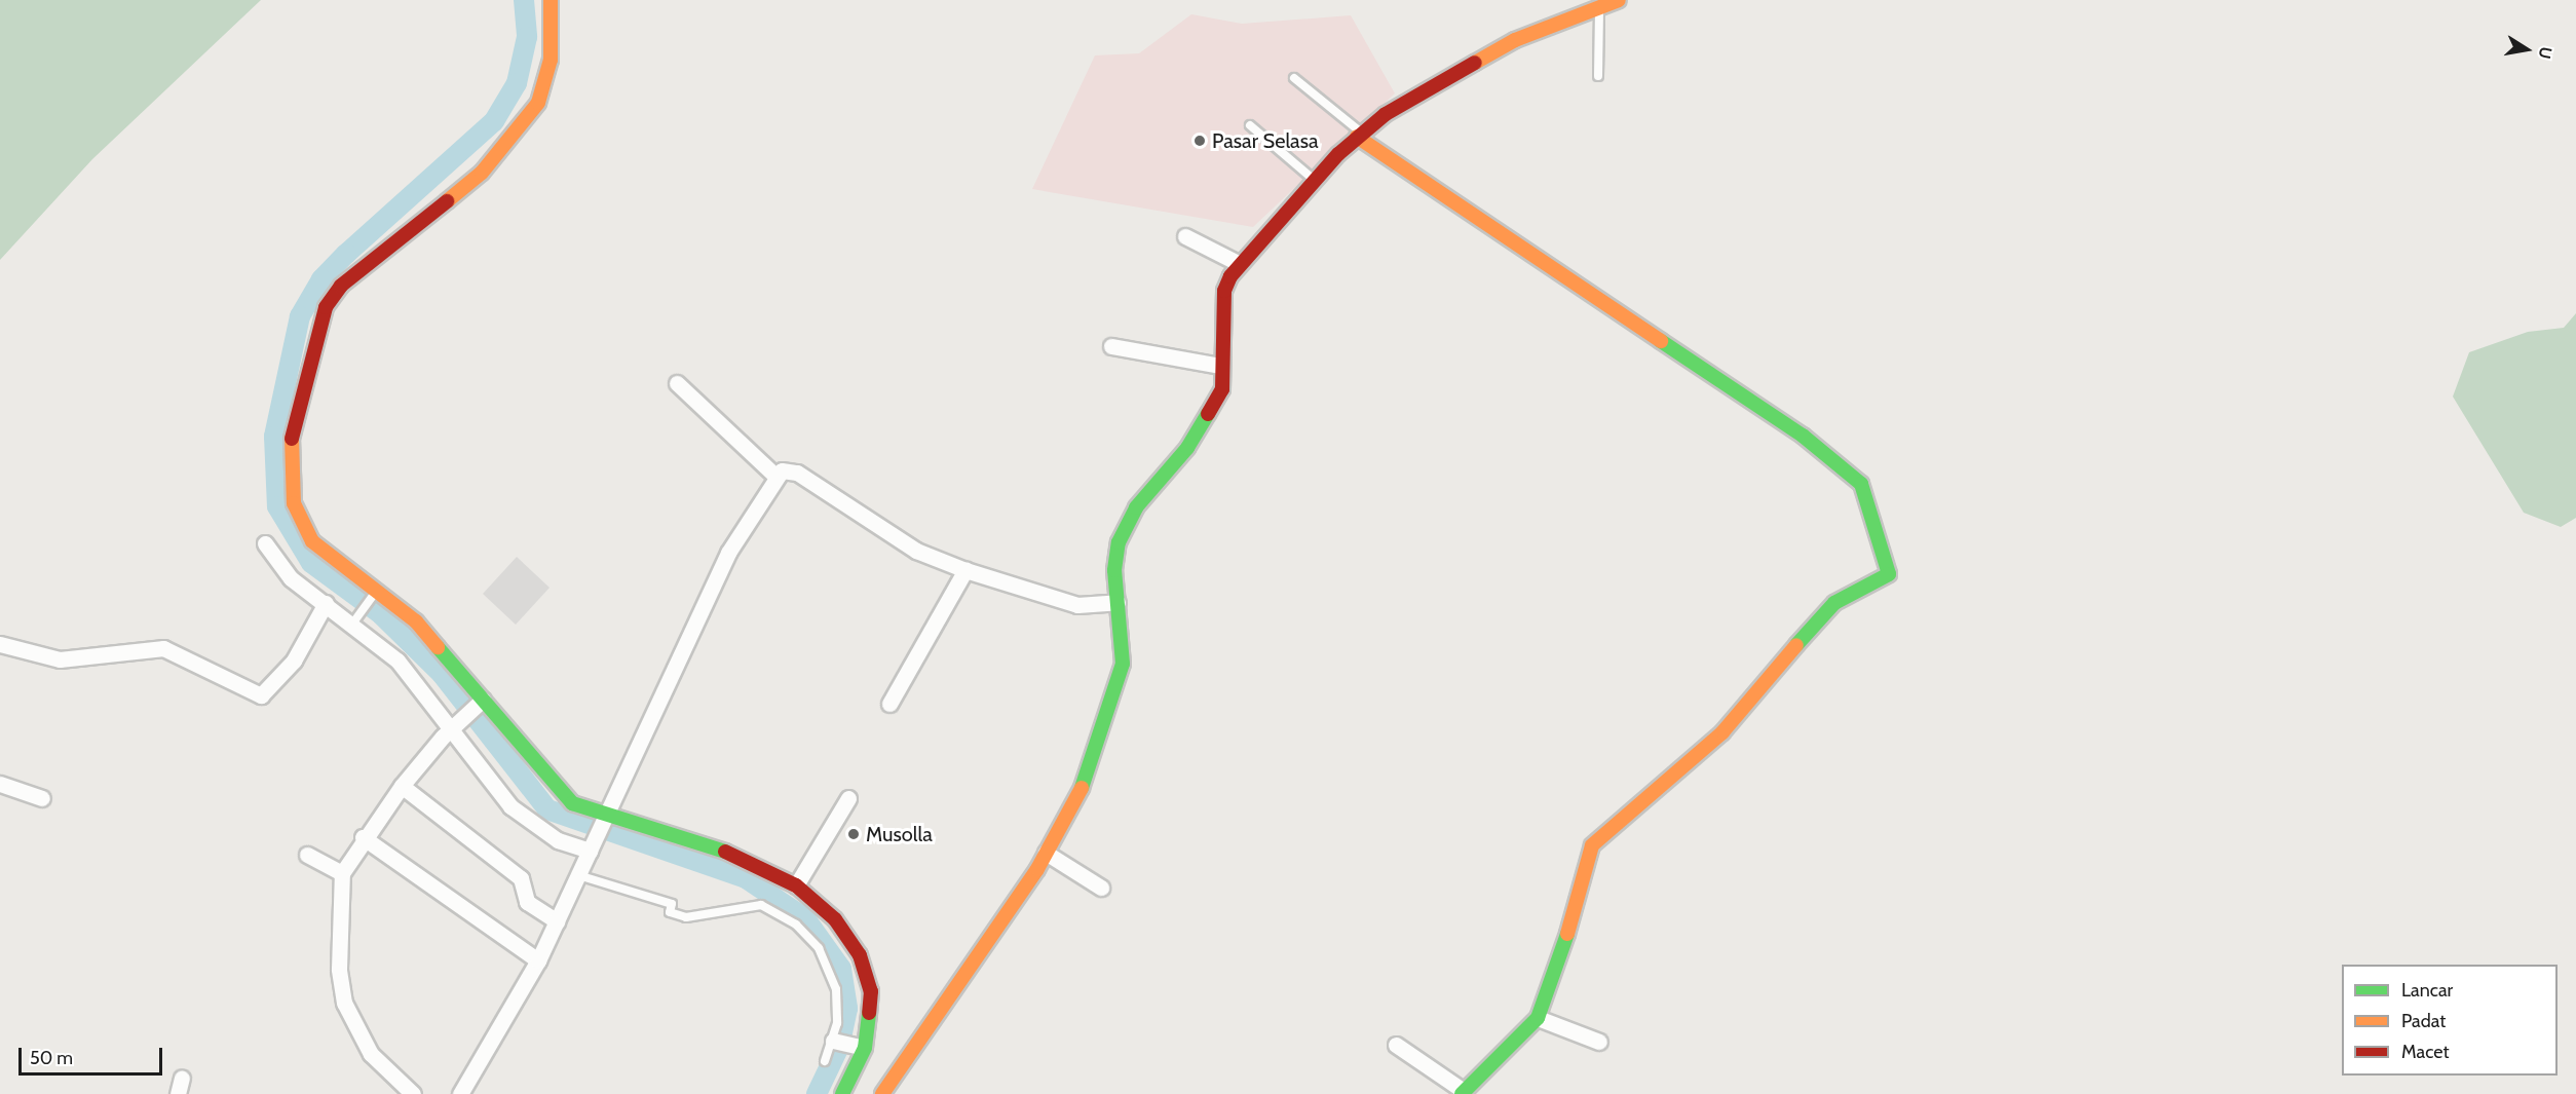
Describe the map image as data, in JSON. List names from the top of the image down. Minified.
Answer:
{"places":["Pasar Selasa","Musolla"],"legend":["Lancar","Padat","Macet"],"scale_bar":"50 m","north":"right"}
